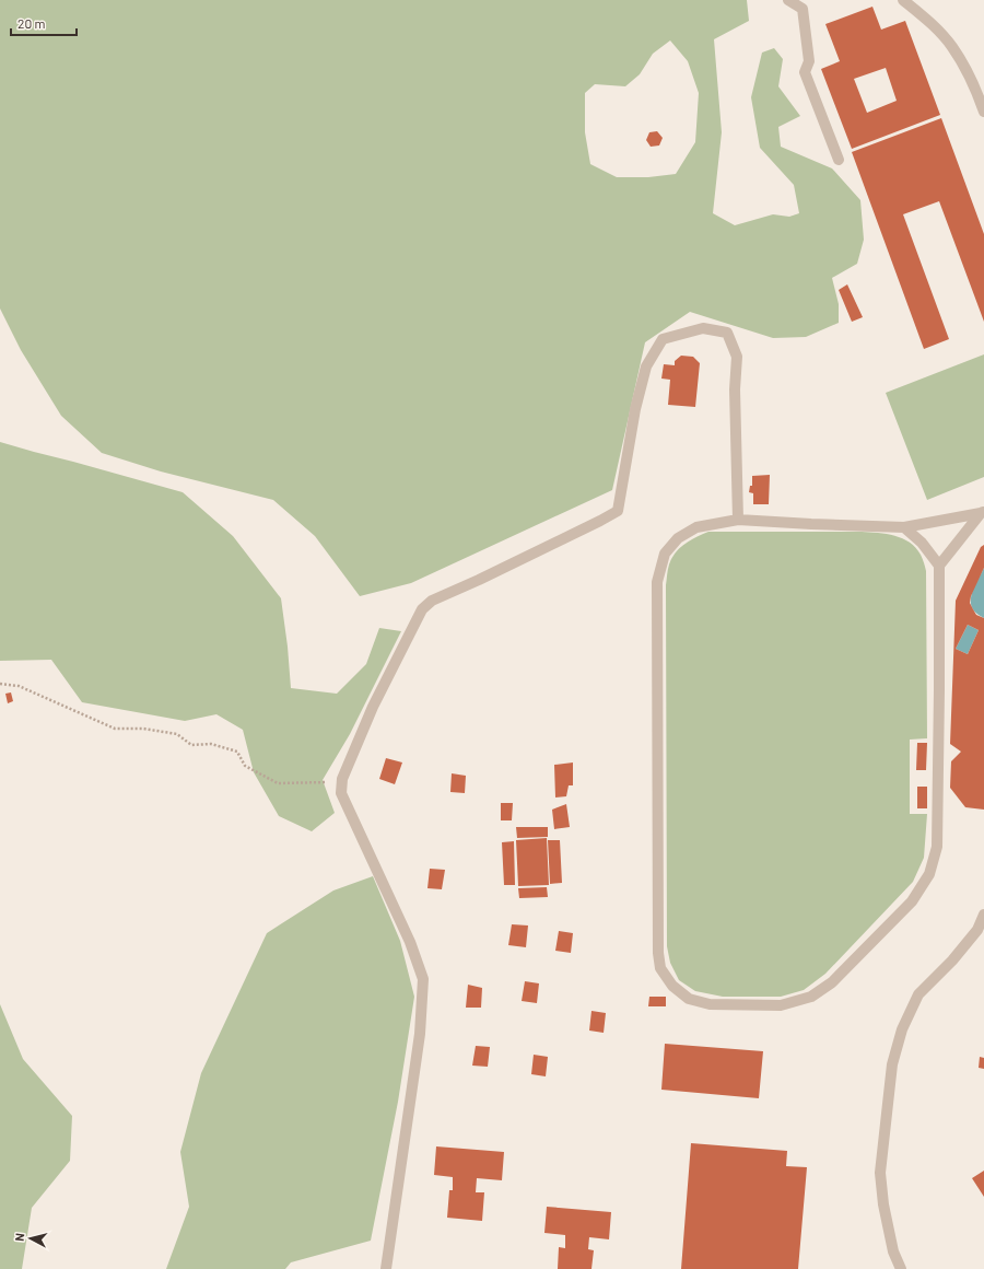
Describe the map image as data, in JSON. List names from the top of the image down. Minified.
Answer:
{"scale_bar":"20 m","north":"left"}
